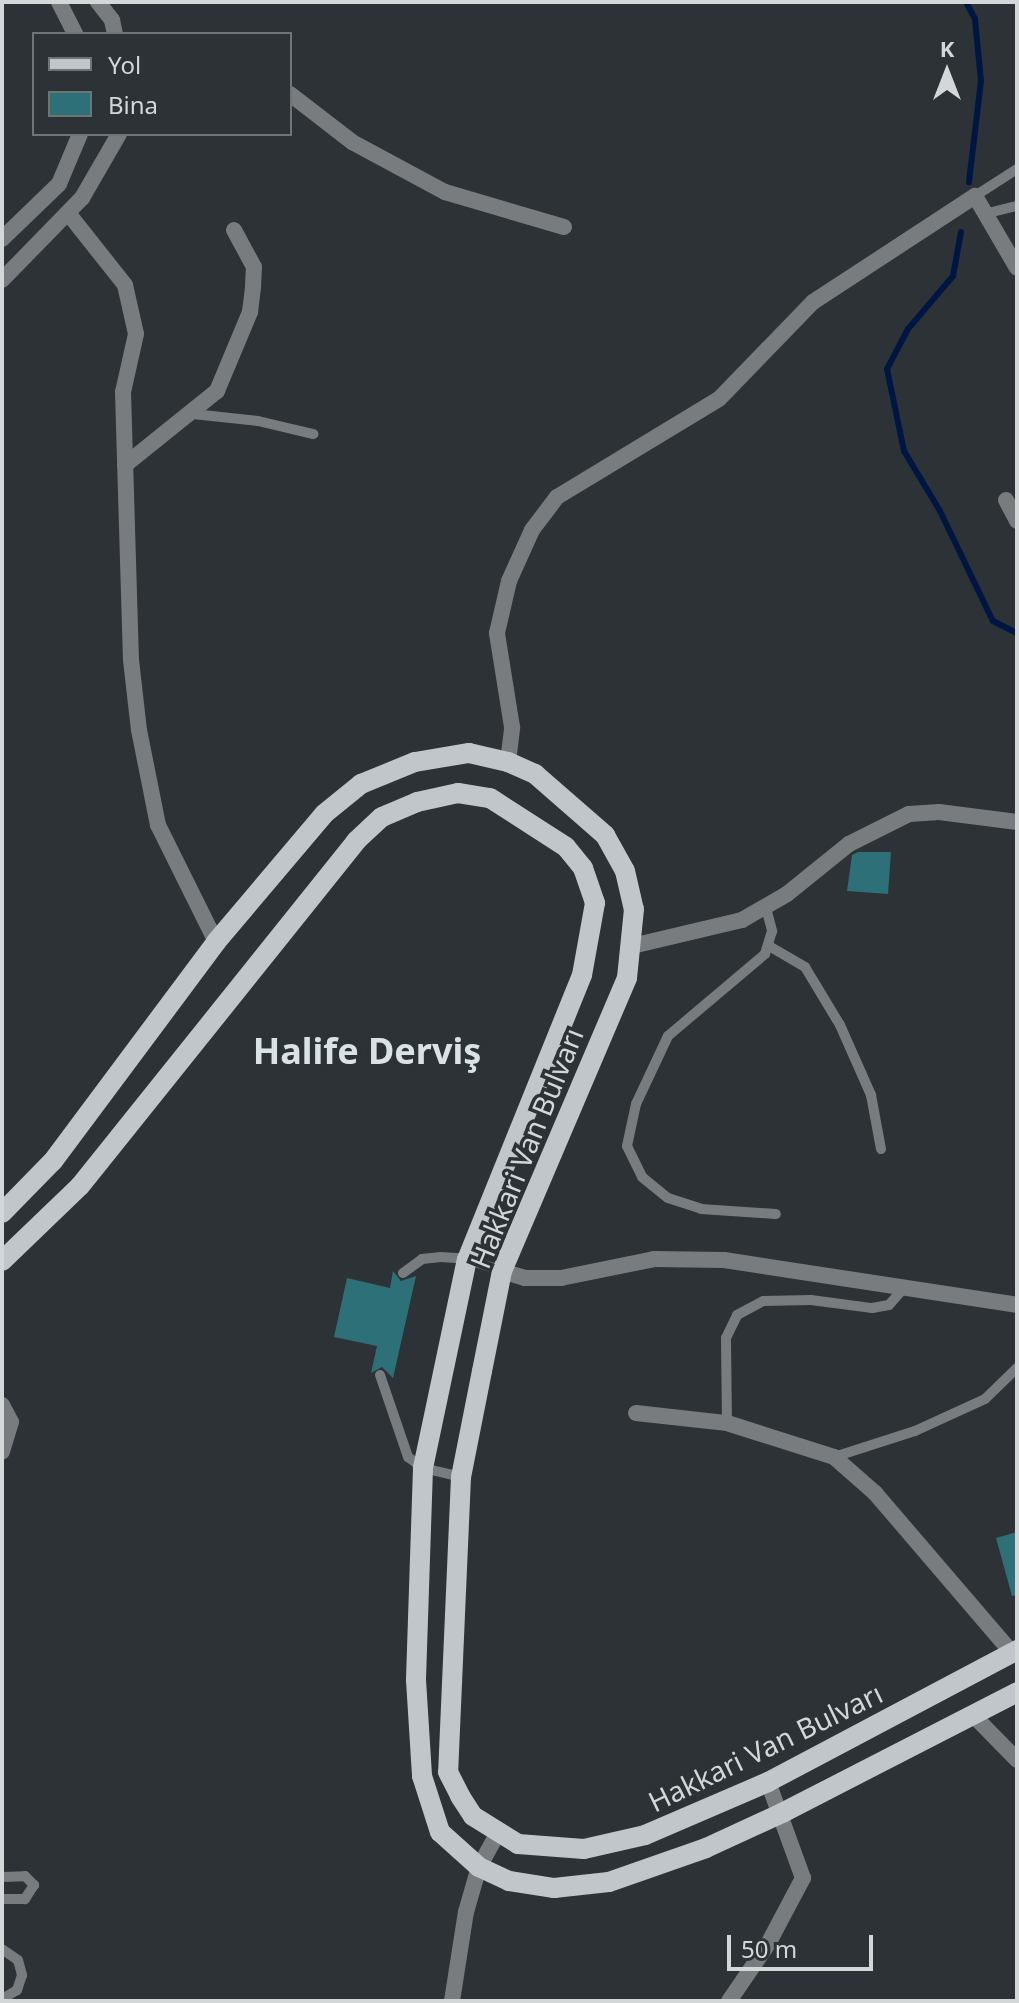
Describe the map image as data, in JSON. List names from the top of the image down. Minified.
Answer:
{"streets":{"main road":["Hakkari Van Bulvarı"]},"districts":["Halife Derviş"],"legend":["Yol","Bina"],"scale_bar":"50 m","north":"top"}
